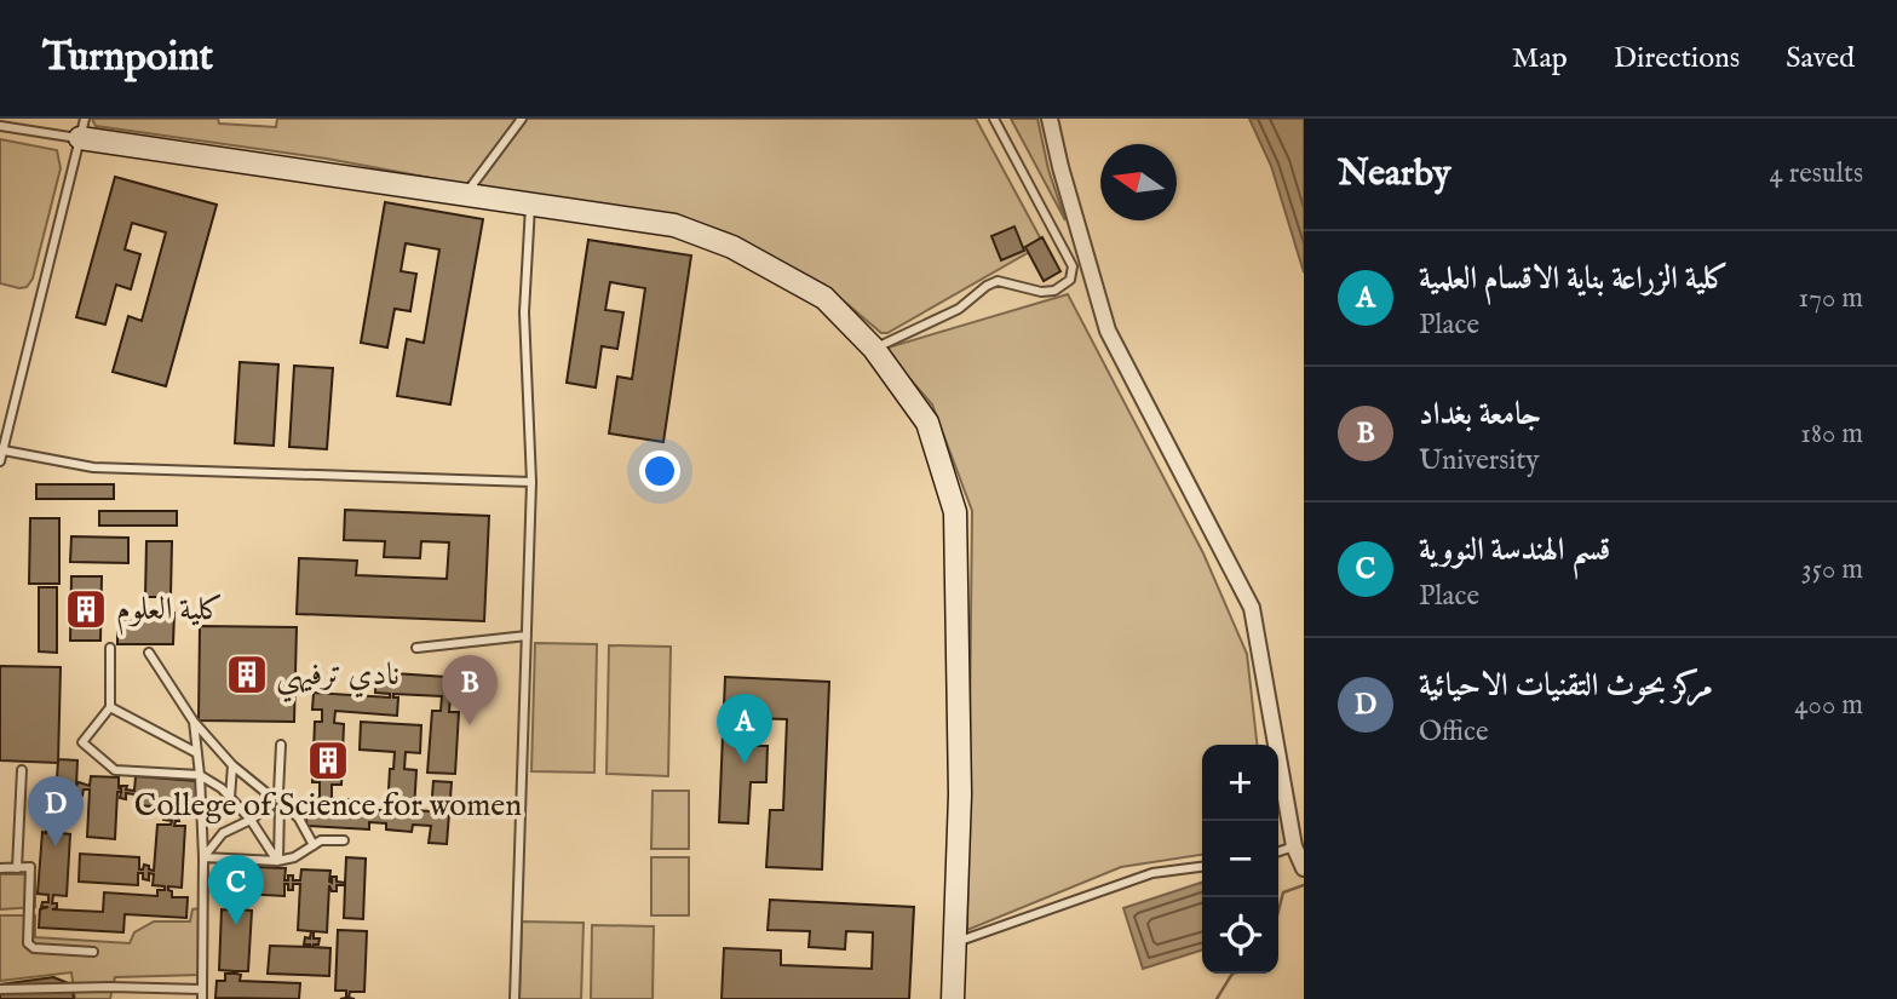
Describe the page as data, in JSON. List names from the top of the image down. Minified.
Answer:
{"places":{"building":["كلية العلوم","نادي ترفيهي","College of Science for women"]},"north":"left","page":{"header":"Turnpoint","nav":["Map","Directions","Saved"],"heading":["Nearby","4 results"],"list":[{"mark":"A","name":"كلية الزراعة بناية الاقسام العلمية","note":"Place","value":"170 m"},{"mark":"B","name":"جامعة بغداد","note":"University","value":"180 m"},{"mark":"C","name":"قسم الهندسة النووية","note":"Place","value":"350 m"},{"mark":"D","name":"مركز بحوث التقنيات الاحيائية","note":"Office","value":"400 m"}],"pins":["B","A","D","C"],"map_buttons":["+","−"]}}
